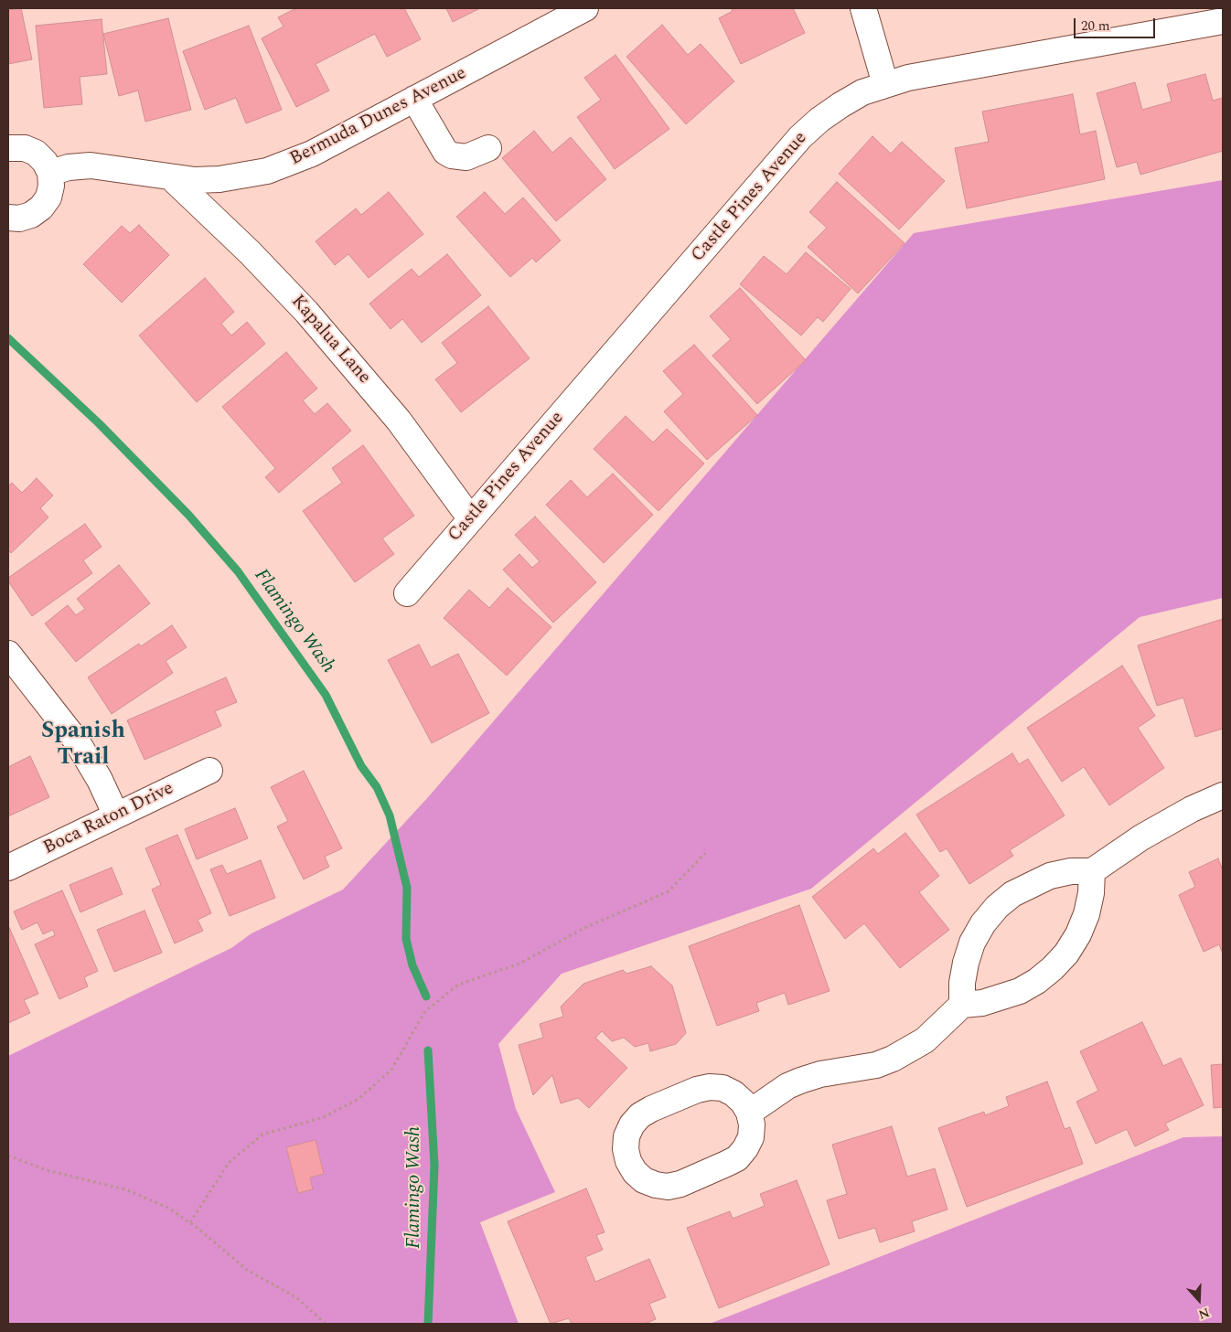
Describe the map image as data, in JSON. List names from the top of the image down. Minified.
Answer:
{"streets":{"street":["Bermuda Dunes Avenue","Castle Pines Avenue","Kapalua Lane","Boca Raton Drive"]},"crossings":[["Bermuda Dunes Avenue","Kapalua Lane"],["Castle Pines Avenue","Kapalua Lane"]],"districts":["Spanish Trail"],"water":["Flamingo Wash"],"scale_bar":"20 m","north":"bottom"}
